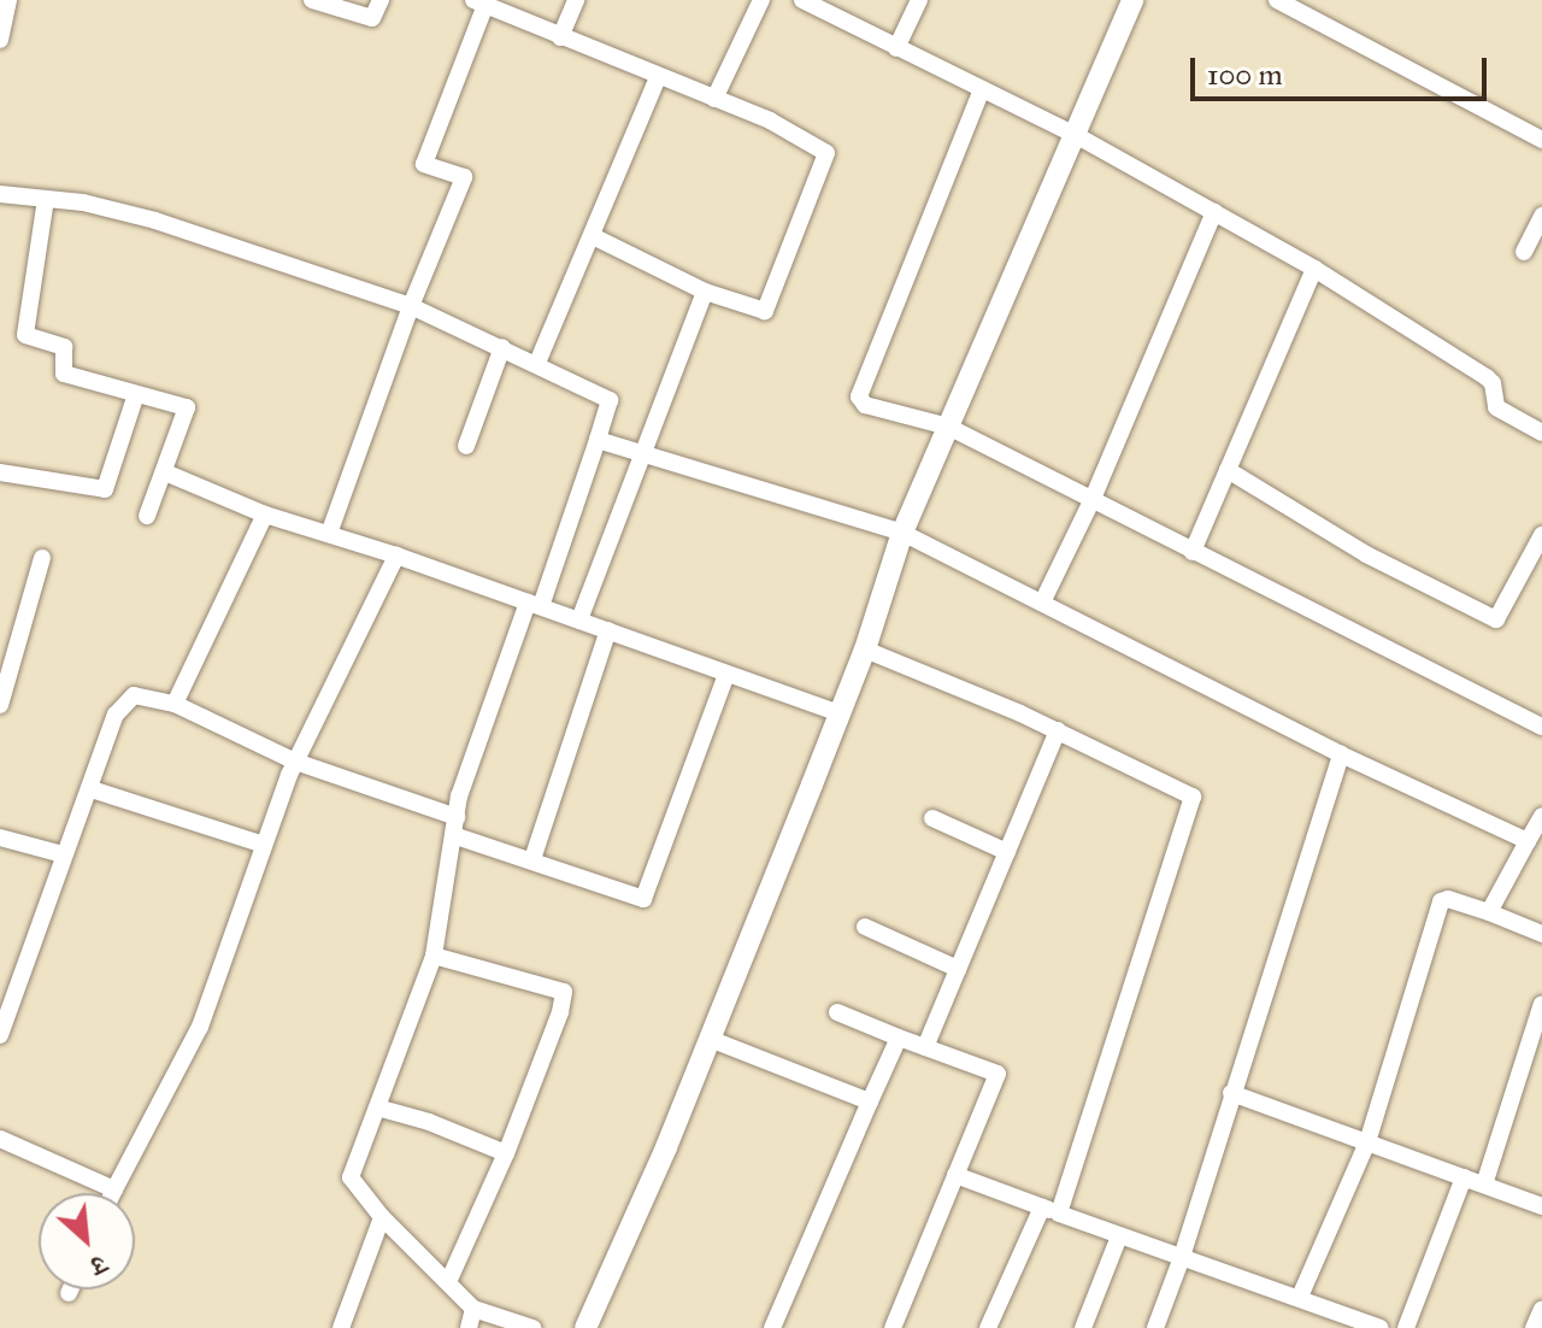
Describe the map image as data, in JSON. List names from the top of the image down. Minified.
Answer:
{"scale_bar":"100 m","north":"bottom right"}
